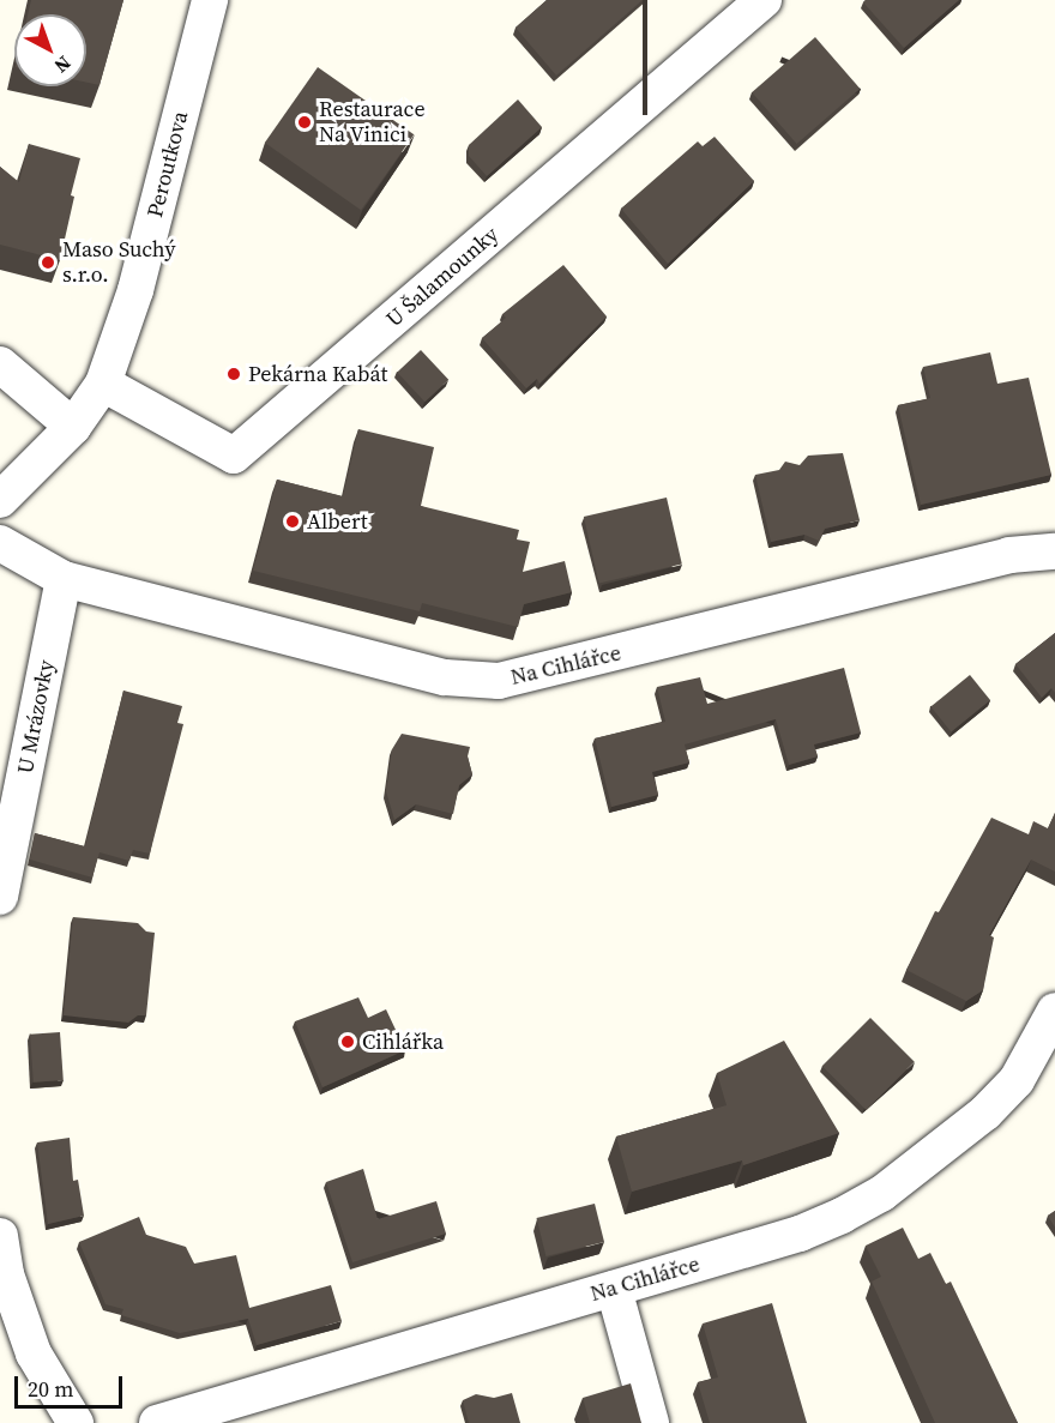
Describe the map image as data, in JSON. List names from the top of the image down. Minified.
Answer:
{"streets":{"street":["Peroutkova","U Šalamounky","Na Cihlářce","U Mrázovky"]},"crossings":[["Peroutkova","U Šalamounky"],["Na Cihlářce","U Mrázovky"]],"places":["Restaurace Na Vinici","Maso Suchý s.r.o.","Pekárna Kabát","Albert","Cihlářka"],"scale_bar":"20 m","north":"bottom right"}
